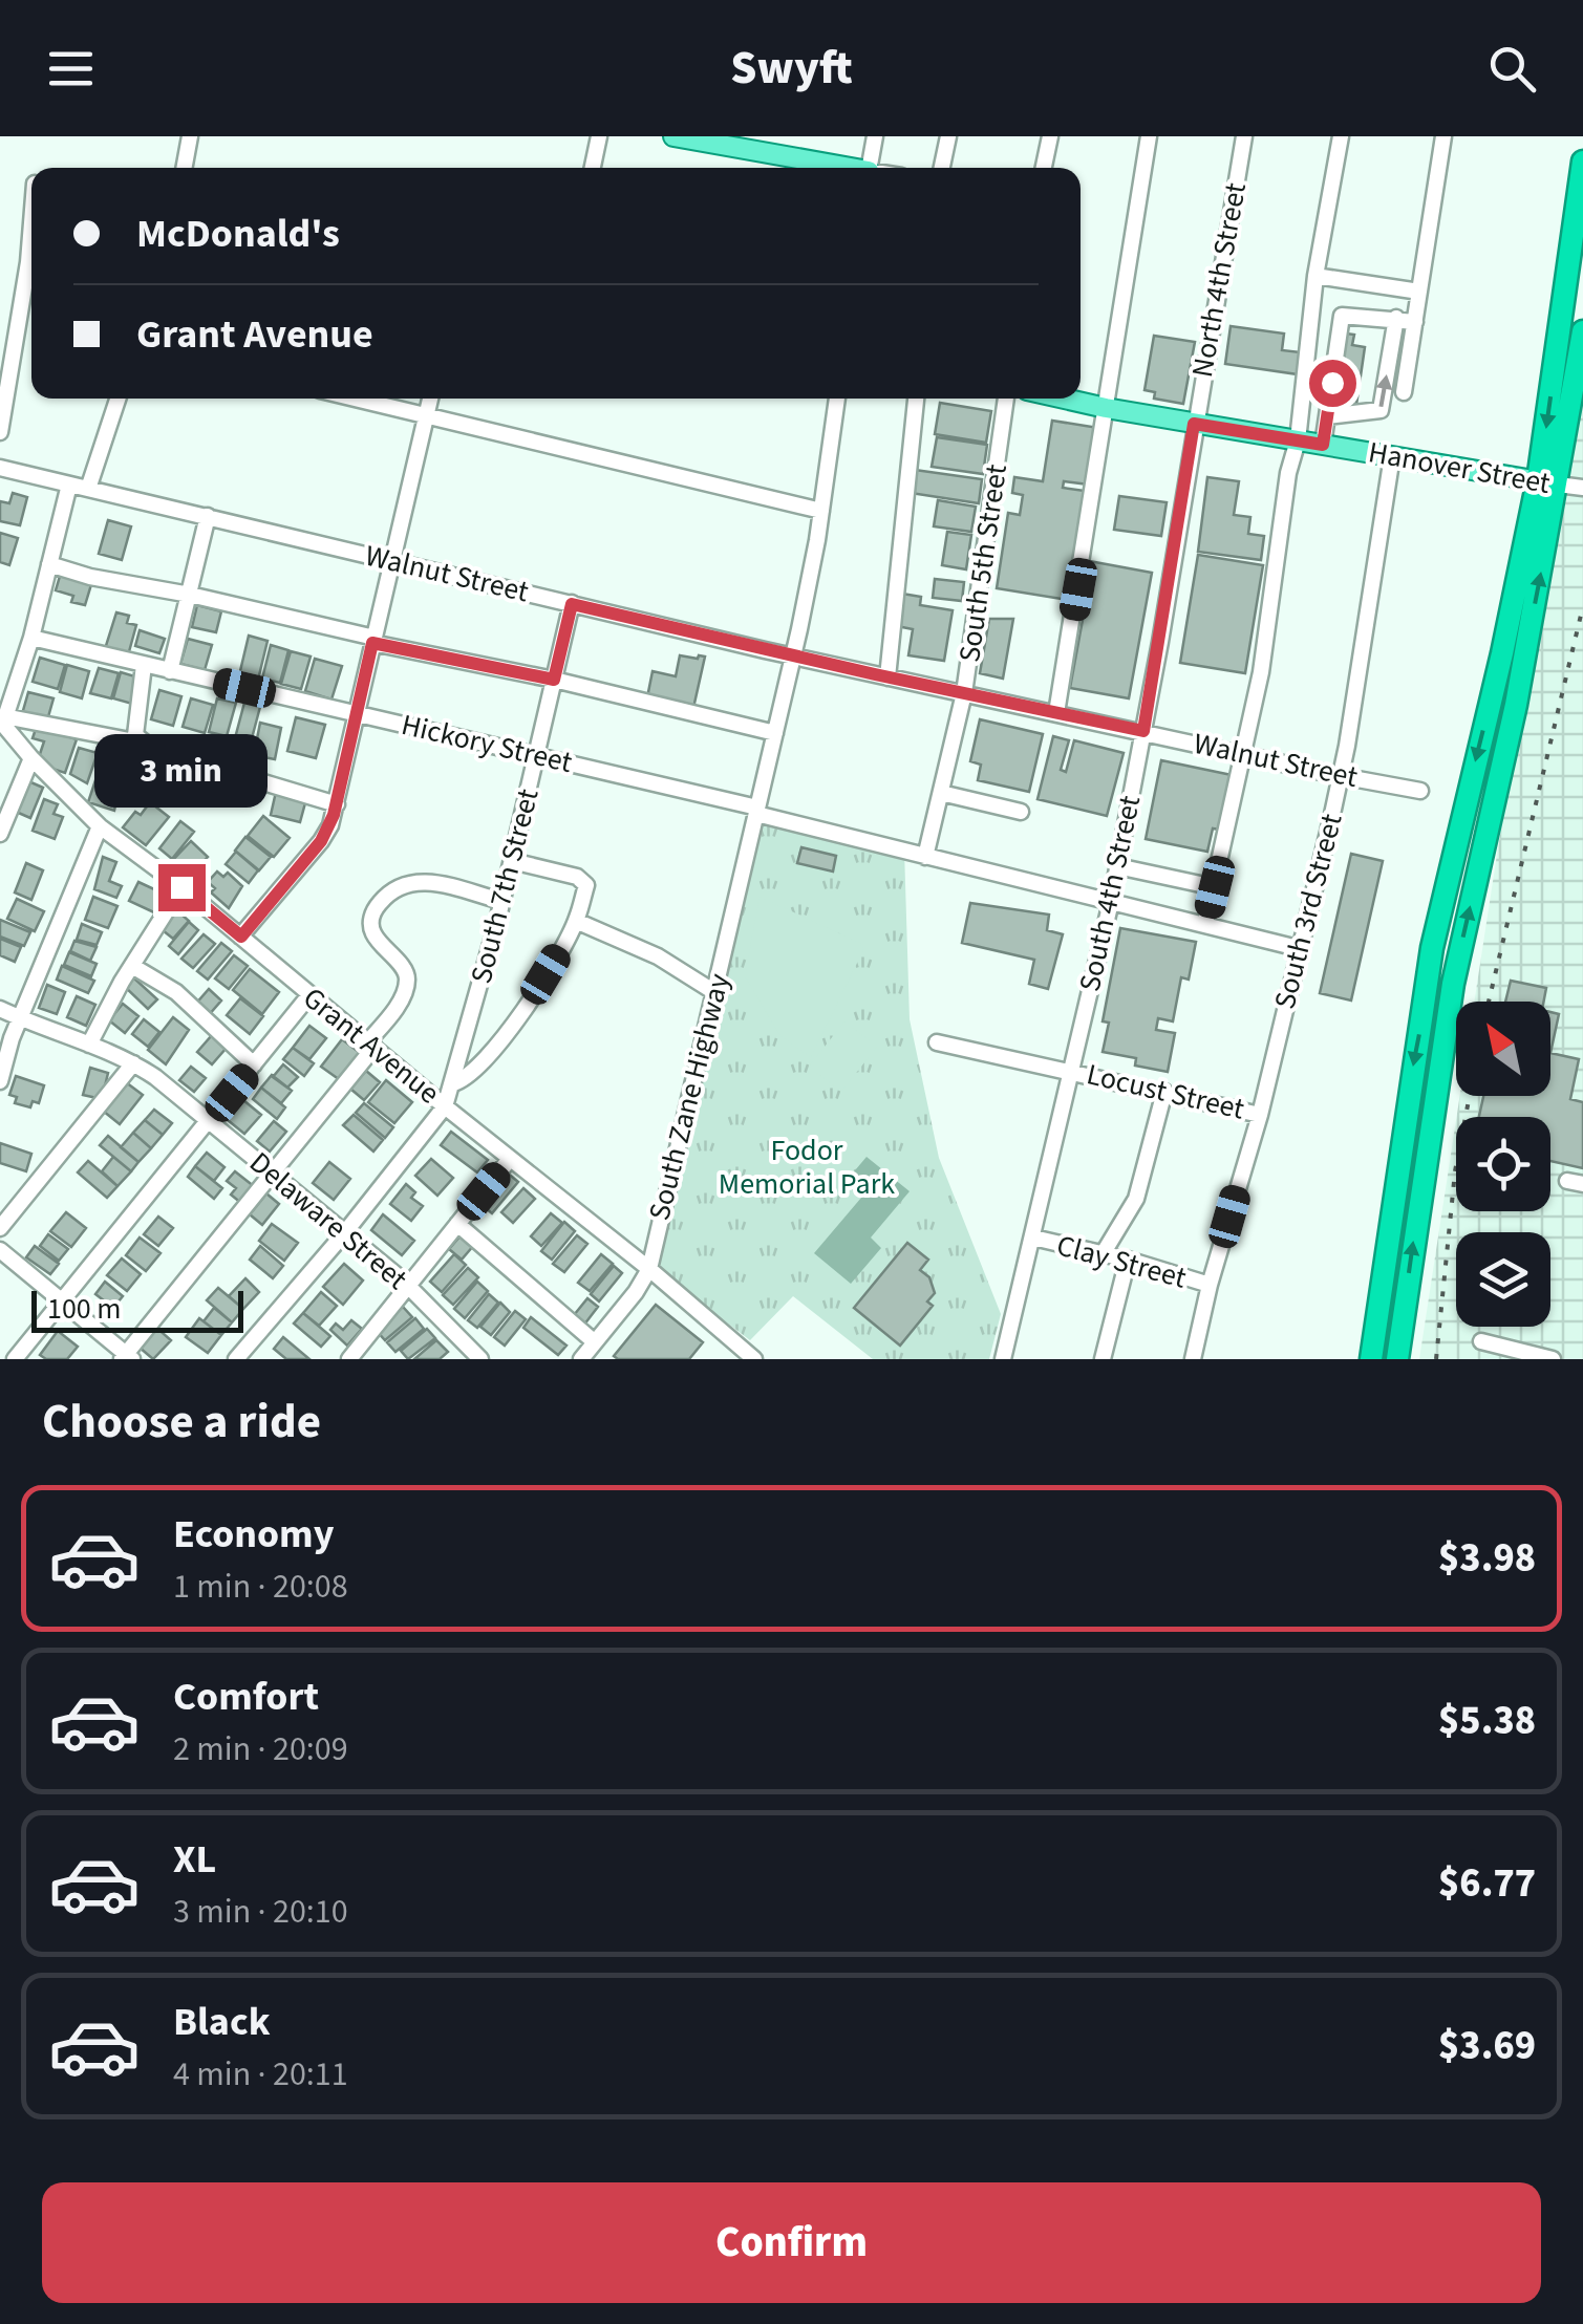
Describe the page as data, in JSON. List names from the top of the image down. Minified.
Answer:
{"streets":{"main road":["Hanover Street"],"street":["North 4th Street","South 5th Street","Walnut Street","Hickory Street","South 7th Street","South 4th Street","South 3rd Street","Grant Avenue","Locust Street","South Zane Highway","Delaware Street","Clay Street"]},"crossings":[["North 4th Street","Hanover Street"],["North 4th Street","South 4th Street"],["Hanover Street","South 4th Street"],["Hanover Street","South 3rd Street"],["South 5th Street","Walnut Street"],["South 5th Street","Hickory Street"],["Walnut Street","South 7th Street"],["Walnut Street","South 4th Street"],["Walnut Street","South 3rd Street"],["Walnut Street","South Zane Highway"],["Hickory Street","South 7th Street"],["Hickory Street","South 4th Street"],["Hickory Street","South 3rd Street"],["Hickory Street","South Zane Highway"],["South 7th Street","Grant Avenue"],["South 7th Street","Delaware Street"],["South 4th Street","Locust Street"],["South 4th Street","Clay Street"],["South 3rd Street","Locust Street"],["South 3rd Street","Clay Street"],["Grant Avenue","South Zane Highway"]],"parks":["Fodor Memorial Park"],"scale_bar":"100 m","north":"top left","page":{"header":"Swyft","banner":["McDonald's","Grant Avenue"],"bubble":"3 min","scale":"100 m","heading":"Choose a ride","list":[{"name":"Economy","note":"1 min · 20:08","value":"$3.98"},{"name":"Comfort","note":"2 min · 20:09","value":"$5.38"},{"name":"XL","note":"3 min · 20:10","value":"$6.77"},{"name":"Black","note":"4 min · 20:11","value":"$3.69"}],"buttons":"Confirm"}}
